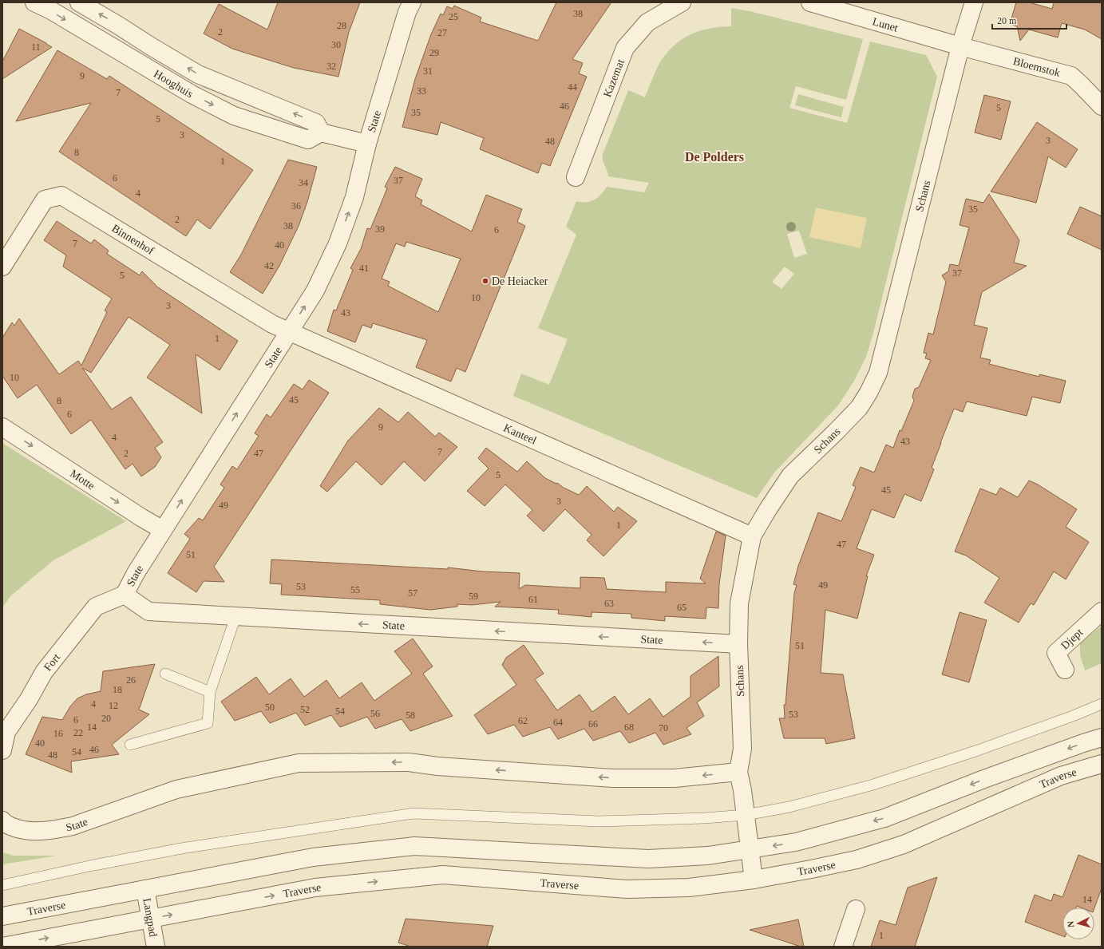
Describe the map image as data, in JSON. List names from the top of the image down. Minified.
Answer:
{"streets":{"street":["Lunet","Bloemstok","Kazemat","Hooghuis","State","Schans","Binnenhof","Kanteel","Motte","Djept","Fort","Traverse","Langpad"]},"crossings":[["Lunet","Bloemstok"],["Lunet","Schans"],["Bloemstok","Schans"],["State","Schans"],["State","Binnenhof"],["State","Kanteel"],["State","Motte"],["State","Fort"],["Schans","Kanteel"],["Schans","Traverse"],["Binnenhof","Kanteel"],["Traverse","Langpad"]],"one_way":["Motte"],"districts":["De Polders"],"places":["De Heiacker"],"house_numbers":["38","25","28","2","27","30","11","29","32","31","9","44","33","7","46","5","35","5","3","3","48","8","1","6","37","34","4","36","35","2","38","39","6","7","40","42","41","37","5","10","3","43","1","10","45","8","6","9","4","43","7","2","47","5","45","3","49","1","47","51","49","53","55","57","59","61","63","65","51","26","18","4","12","50","52","54","56","53","58","20","6","62","64","66","14","68","70","22","16","40","46","54","48","14","1"],"scale_bar":"20 m","north":"left"}
